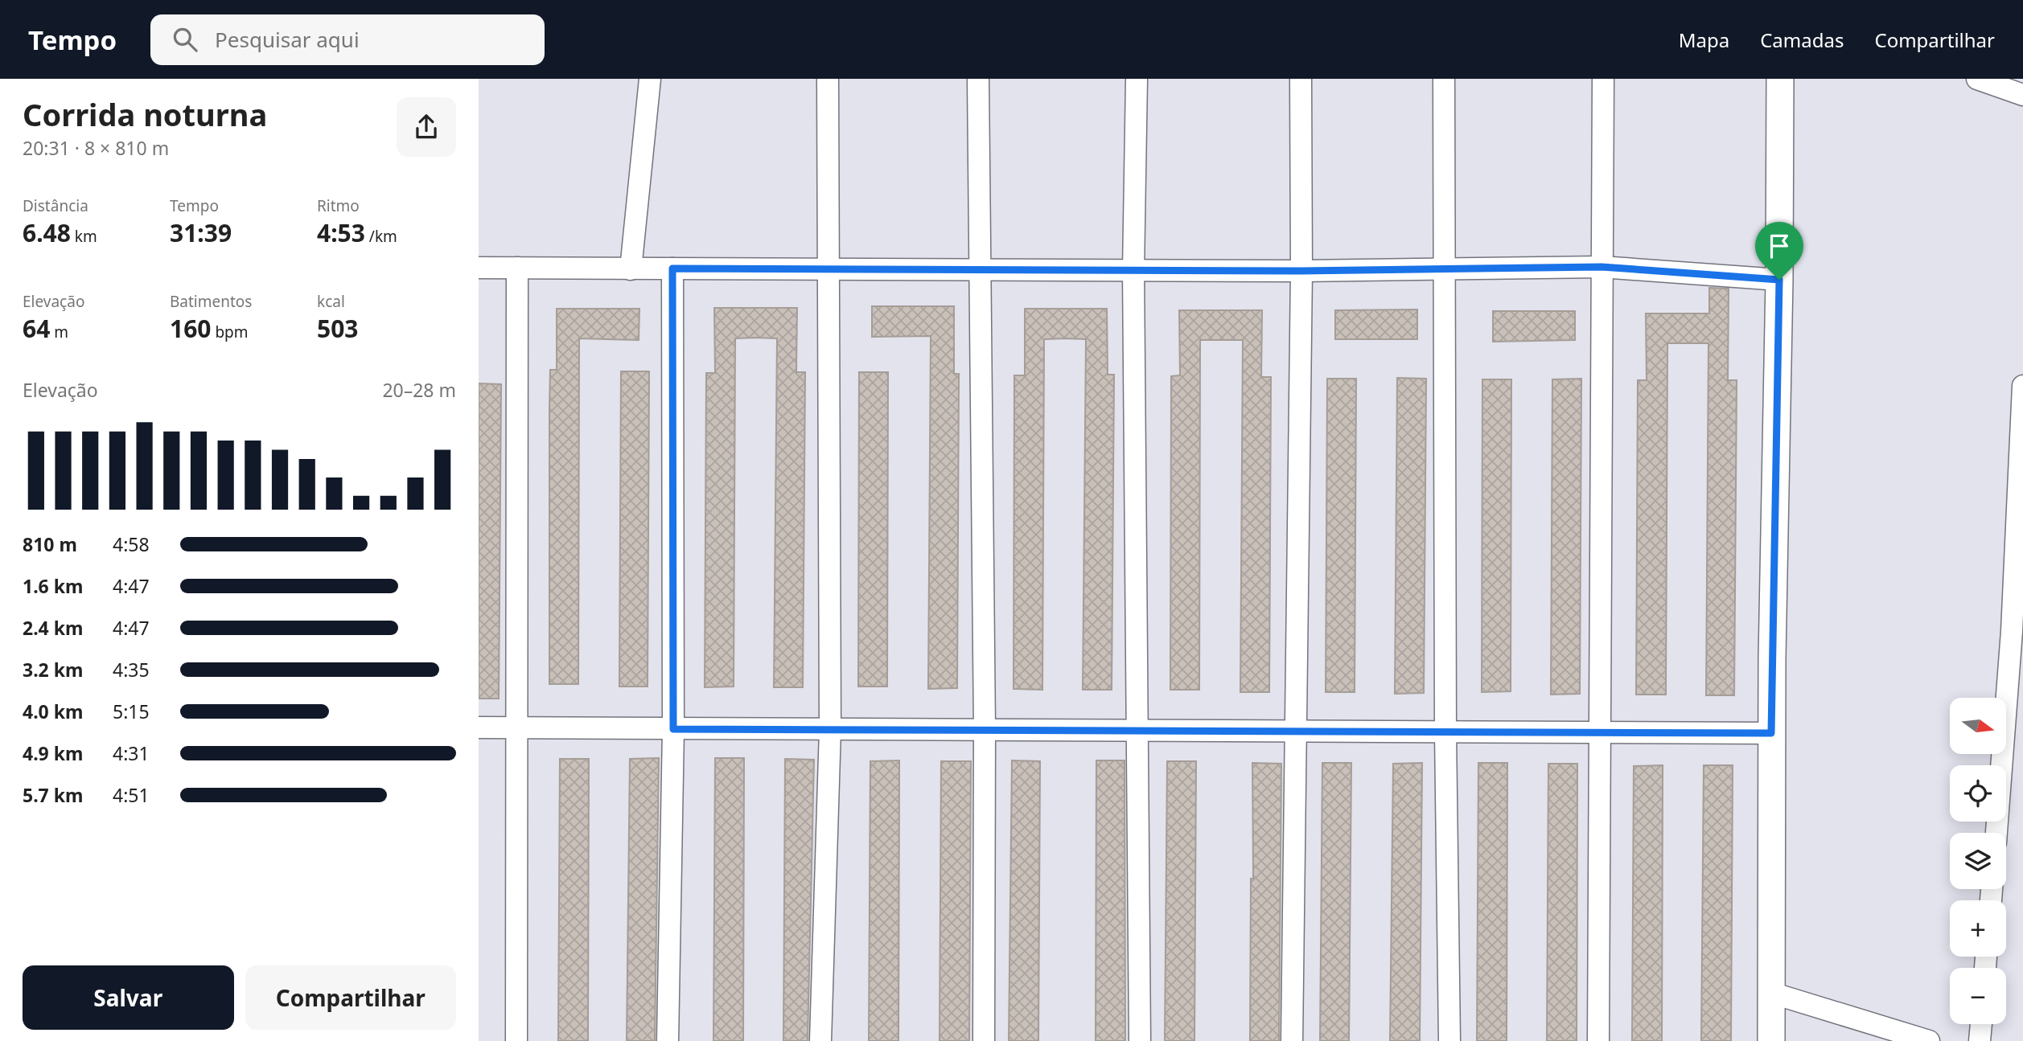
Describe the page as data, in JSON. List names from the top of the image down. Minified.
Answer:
{"north":"right","page":{"header":"Tempo","search":"Pesquisar aqui","nav":["Mapa","Camadas","Compartilhar"],"heading":["Corrida noturna","20:31 · 8 × 810 m"],"stats":[["Distância","6.48 km"],["Tempo","31:39"],["Ritmo","4:53 /km"],["Elevação","64 m"],["Batimentos","160 bpm"],["kcal","503"]],"chart":["Elevação","20–28 m"],"list":[{"name":"810 m","note":"4:58"},{"name":"1.6 km","note":"4:47"},{"name":"2.4 km","note":"4:47"},{"name":"3.2 km","note":"4:35"},{"name":"4.0 km","note":"5:15"},{"name":"4.9 km","note":"4:31"},{"name":"5.7 km","note":"4:51"}],"map_buttons":["+","−"],"buttons":["Salvar","Compartilhar"]}}
